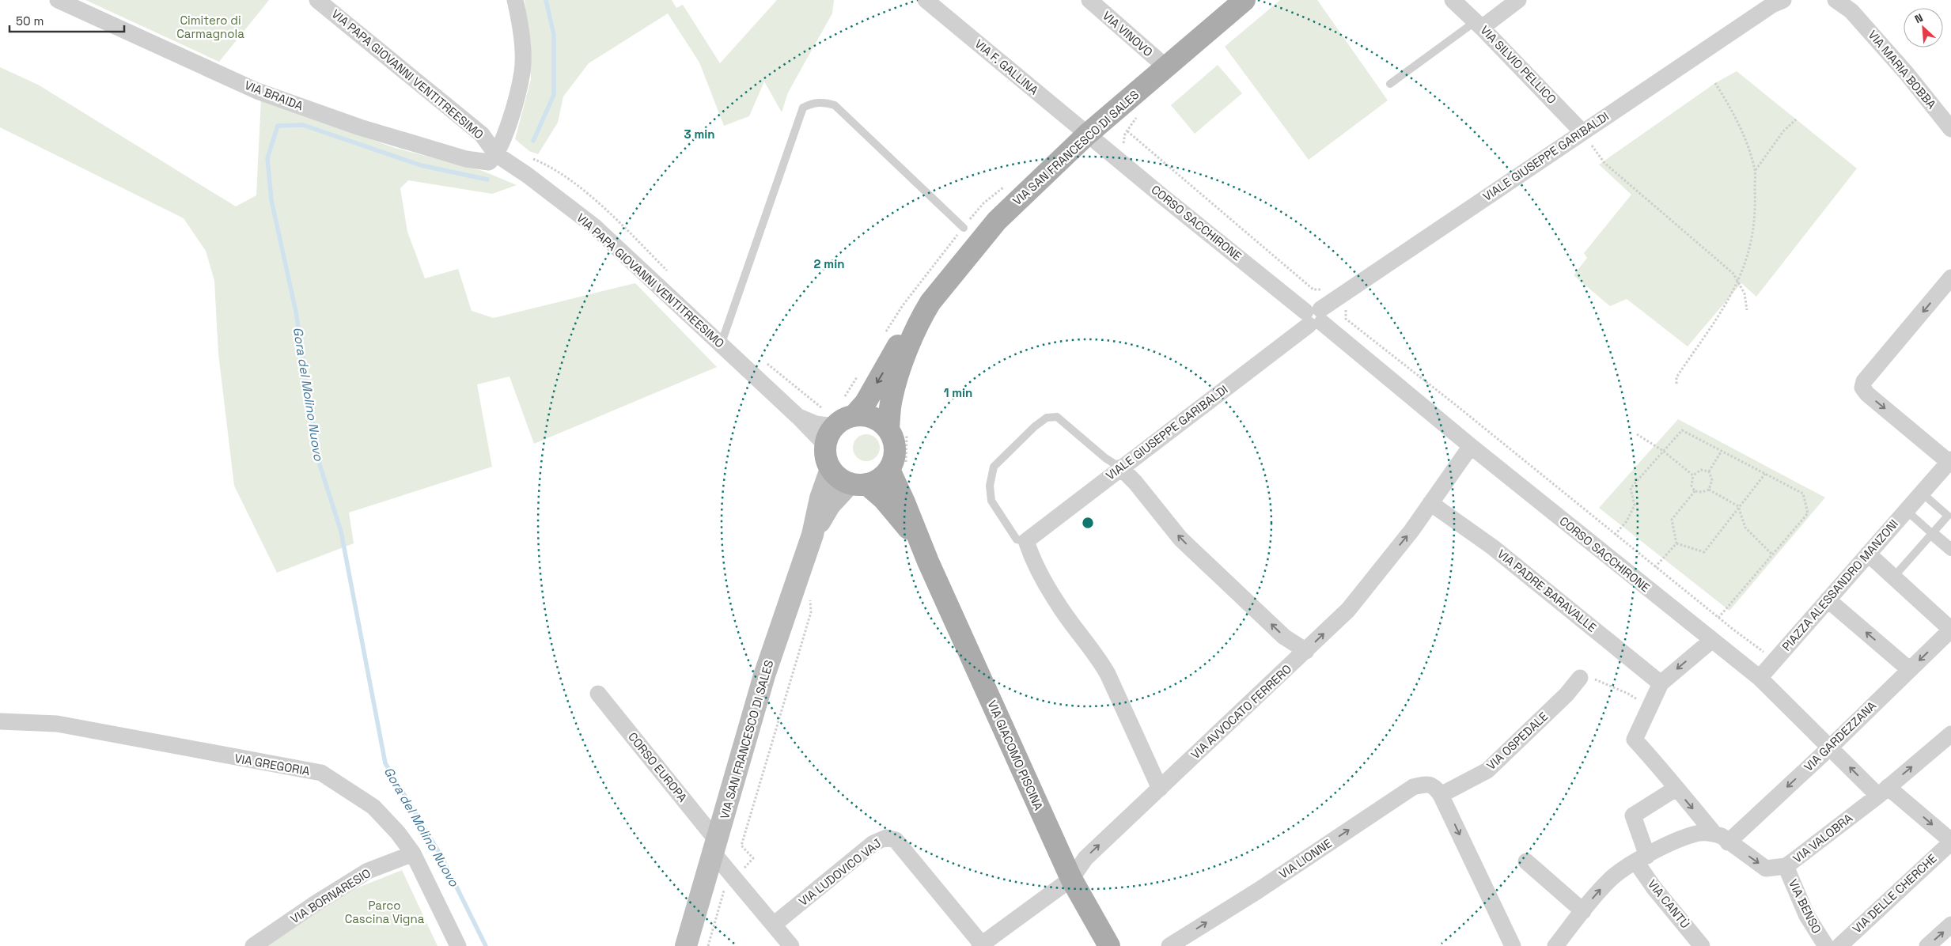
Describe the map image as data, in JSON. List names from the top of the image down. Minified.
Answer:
{"streets":{"main road":["VIA SAN FRANCESCO DI SALES","VIA GIACOMO PISCINA"],"street":["VIA VINOVO","VIA SILVIO PELLICO","VIA F. GALLINA","VIA MARIA BOBBA","VIA PAPA GIOVANNI VENTITREESIMO","VIA BRAIDA","VIALE GIUSEPPE GARIBALDI","CORSO SACCHIRONE","PIAZZA ALESSANDRO MANZONI","VIA PADRE BARAVALLE","VIA AVVOCATO FERRERO","VIA GARDEZZANA","VIA OSPEDALE","VIA GREGORIA","CORSO EUROPA","VIA VALOBRA","VIA LIONNE","VIA LUDOVICO VAJ","VIA DELLE CHERCHE","VIA BORNARESIO","VIA CANTÙ","VIA BENSO"]},"crossings":[["VIA VINOVO","VIA SAN FRANCESCO DI SALES"],["VIA SILVIO PELLICO","VIALE GIUSEPPE GARIBALDI"],["VIA F. GALLINA","VIA SAN FRANCESCO DI SALES"],["VIA F. GALLINA","CORSO SACCHIRONE"],["VIA PAPA GIOVANNI VENTITREESIMO","VIA BRAIDA"],["VIA SAN FRANCESCO DI SALES","CORSO SACCHIRONE"],["VIA SAN FRANCESCO DI SALES","CORSO EUROPA"],["VIALE GIUSEPPE GARIBALDI","CORSO SACCHIRONE"],["CORSO SACCHIRONE","PIAZZA ALESSANDRO MANZONI"],["CORSO SACCHIRONE","VIA AVVOCATO FERRERO"],["CORSO SACCHIRONE","VIA GARDEZZANA"],["CORSO SACCHIRONE","VIA VALOBRA"],["CORSO SACCHIRONE","VIA DELLE CHERCHE"],["VIA PADRE BARAVALLE","VIA AVVOCATO FERRERO"],["VIA AVVOCATO FERRERO","VIA GIACOMO PISCINA"],["VIA AVVOCATO FERRERO","VIA LUDOVICO VAJ"],["VIA GARDEZZANA","VIA VALOBRA"],["VIA OSPEDALE","VIA LIONNE"],["VIA GREGORIA","VIA BORNARESIO"],["CORSO EUROPA","VIA LUDOVICO VAJ"],["VIA VALOBRA","VIA CANTÙ"],["VIA VALOBRA","VIA BENSO"]],"one_way":["VIA AVVOCATO FERRERO","VIA GARDEZZANA","VIA LIONNE"],"water":["Gora del Molino Nuovo"],"parks":["Cimitero di Carmagnola","Parco Cascina Vigna"],"scale_bar":"50 m","north":"top left","rings":["3 min","2 min","1 min"]}
